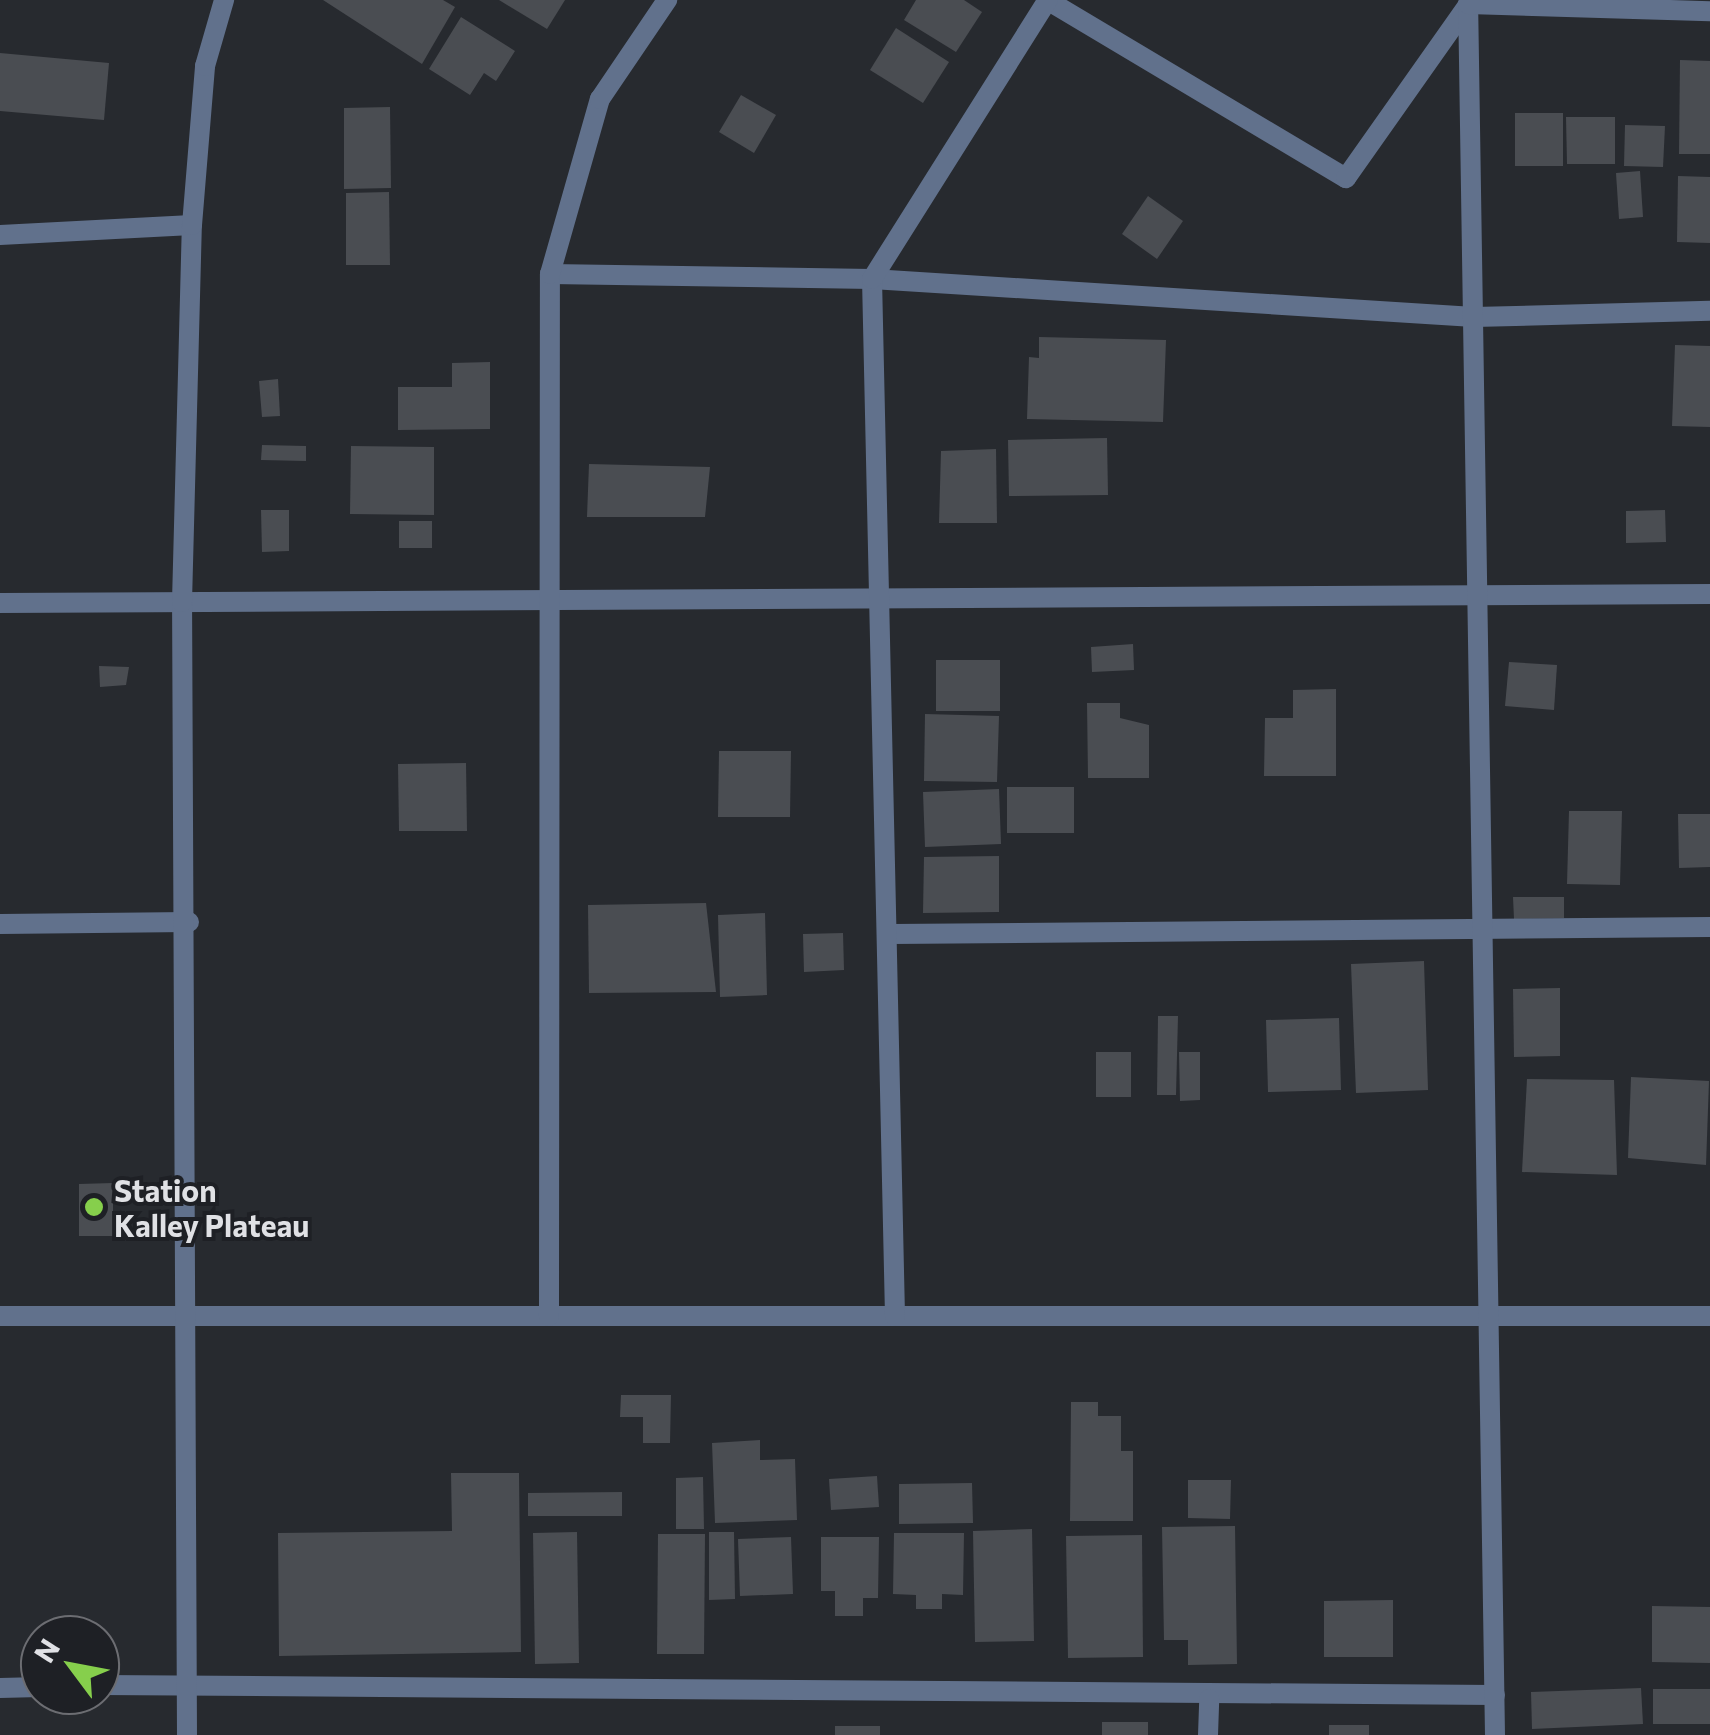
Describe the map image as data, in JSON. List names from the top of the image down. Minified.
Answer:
{"places":["Station Kalley Plateau"],"north":"top left"}
